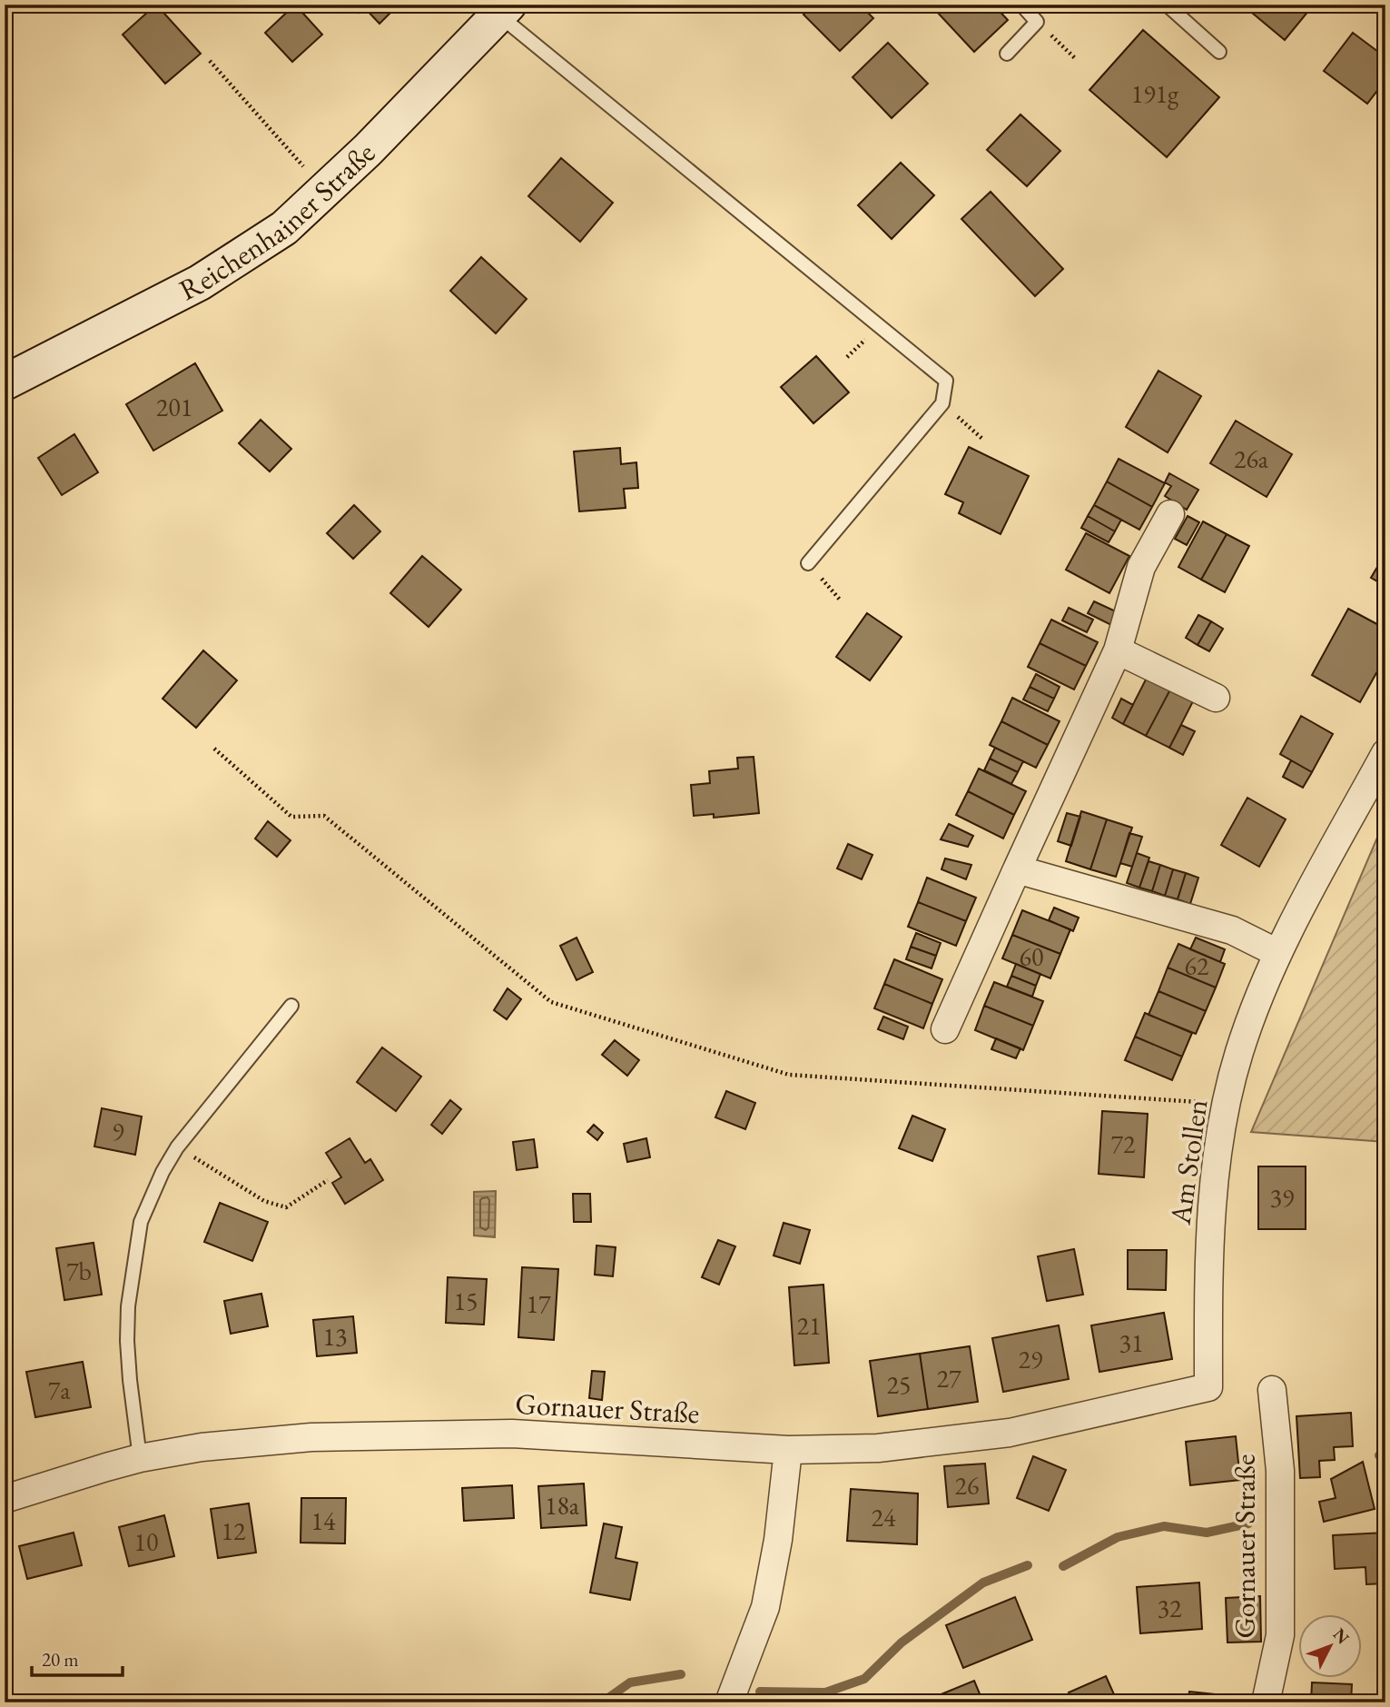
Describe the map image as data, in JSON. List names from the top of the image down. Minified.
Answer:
{"streets":{"main road":["Reichenhainer Straße"],"street":["Am Stollen","Gornauer Straße"]},"crossings":[["Am Stollen","Gornauer Straße"]],"house_numbers":["191g","201","26a","60","62","9","72","39","7b","15","17","21","13","31","29","27","25","7a","26","18a","24","14","12","10","32"],"scale_bar":"20 m","north":"top right"}
